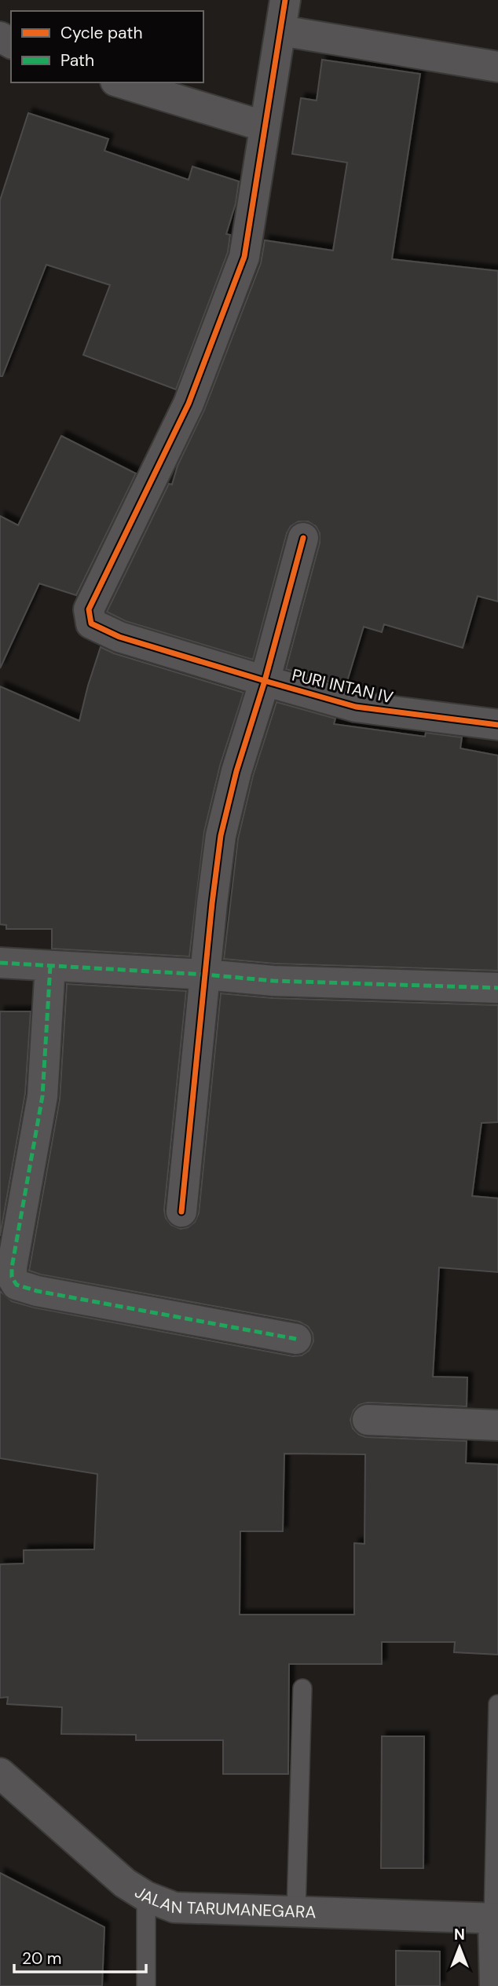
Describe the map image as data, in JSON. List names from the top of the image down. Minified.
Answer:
{"streets":{"street":["PURI INTAN IV","JALAN TARUMANEGARA"]},"legend":["Cycle path","Path"],"scale_bar":"20 m","north":"top"}
